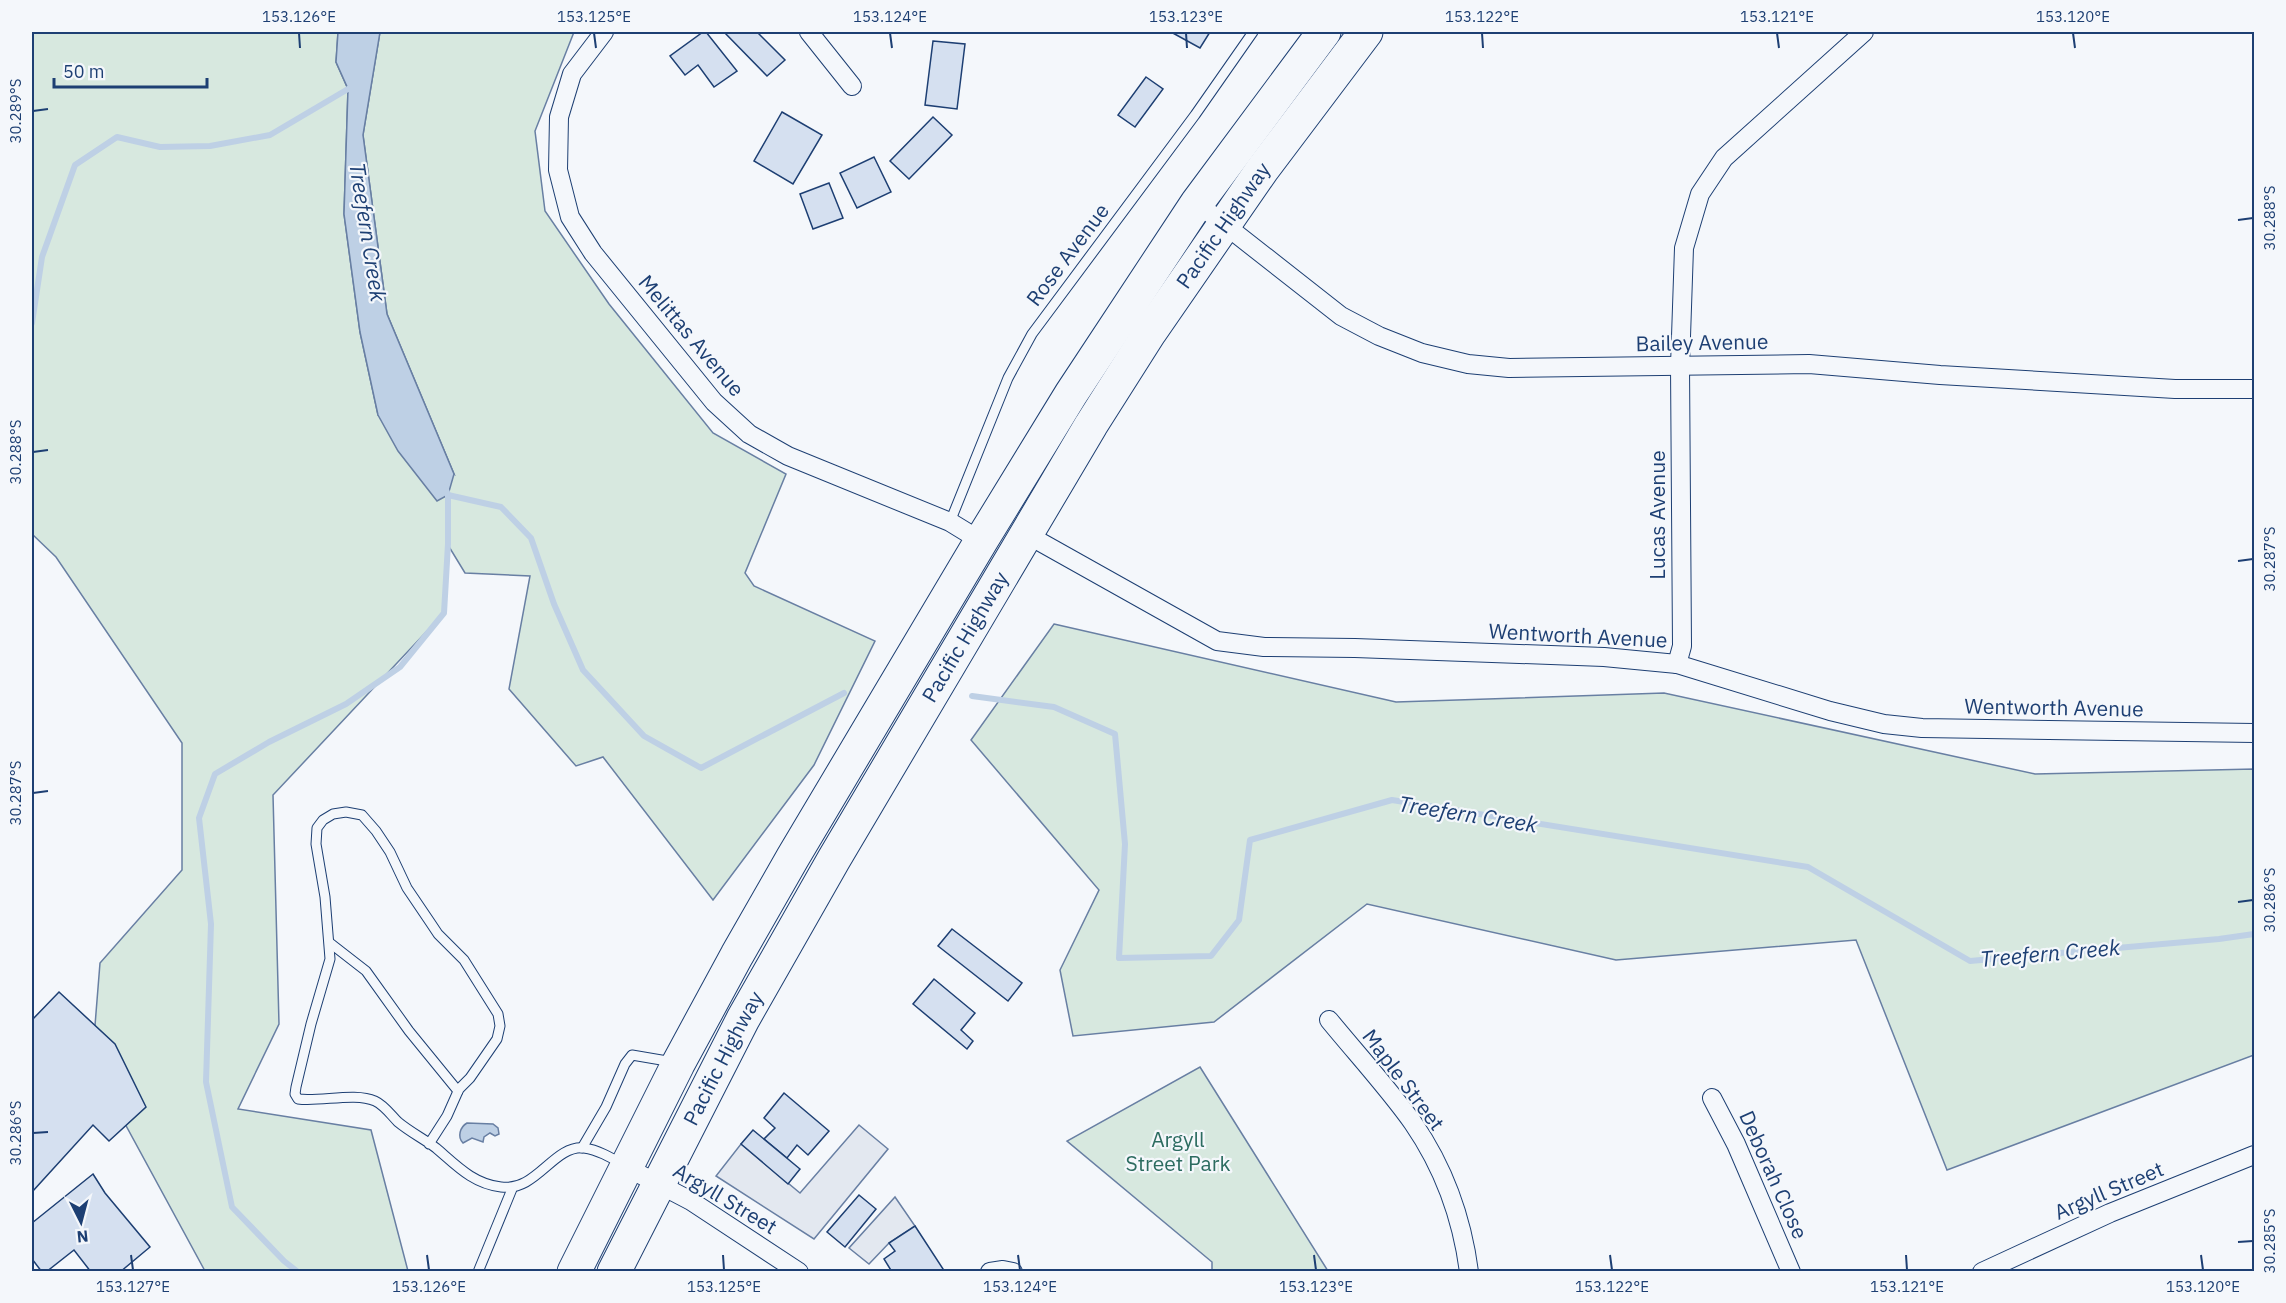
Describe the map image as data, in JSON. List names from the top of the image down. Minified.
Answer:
{"streets":{"highway":["Pacific Highway"],"street":["Melittas Avenue","Bailey Avenue","Lucas Avenue","Wentworth Avenue","Maple Street","Deborah Close","Argyll Street"],"lane":["Rose Avenue"]},"crossings":[["Pacific Highway","Melittas Avenue"],["Pacific Highway","Bailey Avenue"],["Pacific Highway","Wentworth Avenue"],["Pacific Highway","Argyll Street"],["Rose Avenue","Melittas Avenue"],["Bailey Avenue","Lucas Avenue"],["Lucas Avenue","Wentworth Avenue"]],"water":["Treefern Creek"],"parks":["Argyll Street Park"],"scale_bar":"50 m","north":"bottom","coordinates":["153.126°E","153.125°E","153.124°E","153.123°E","153.122°E","153.121°E","153.120°E","30.289°S","30.288°S","30.287°S","30.286°S","30.285°S","153.127°E"]}
